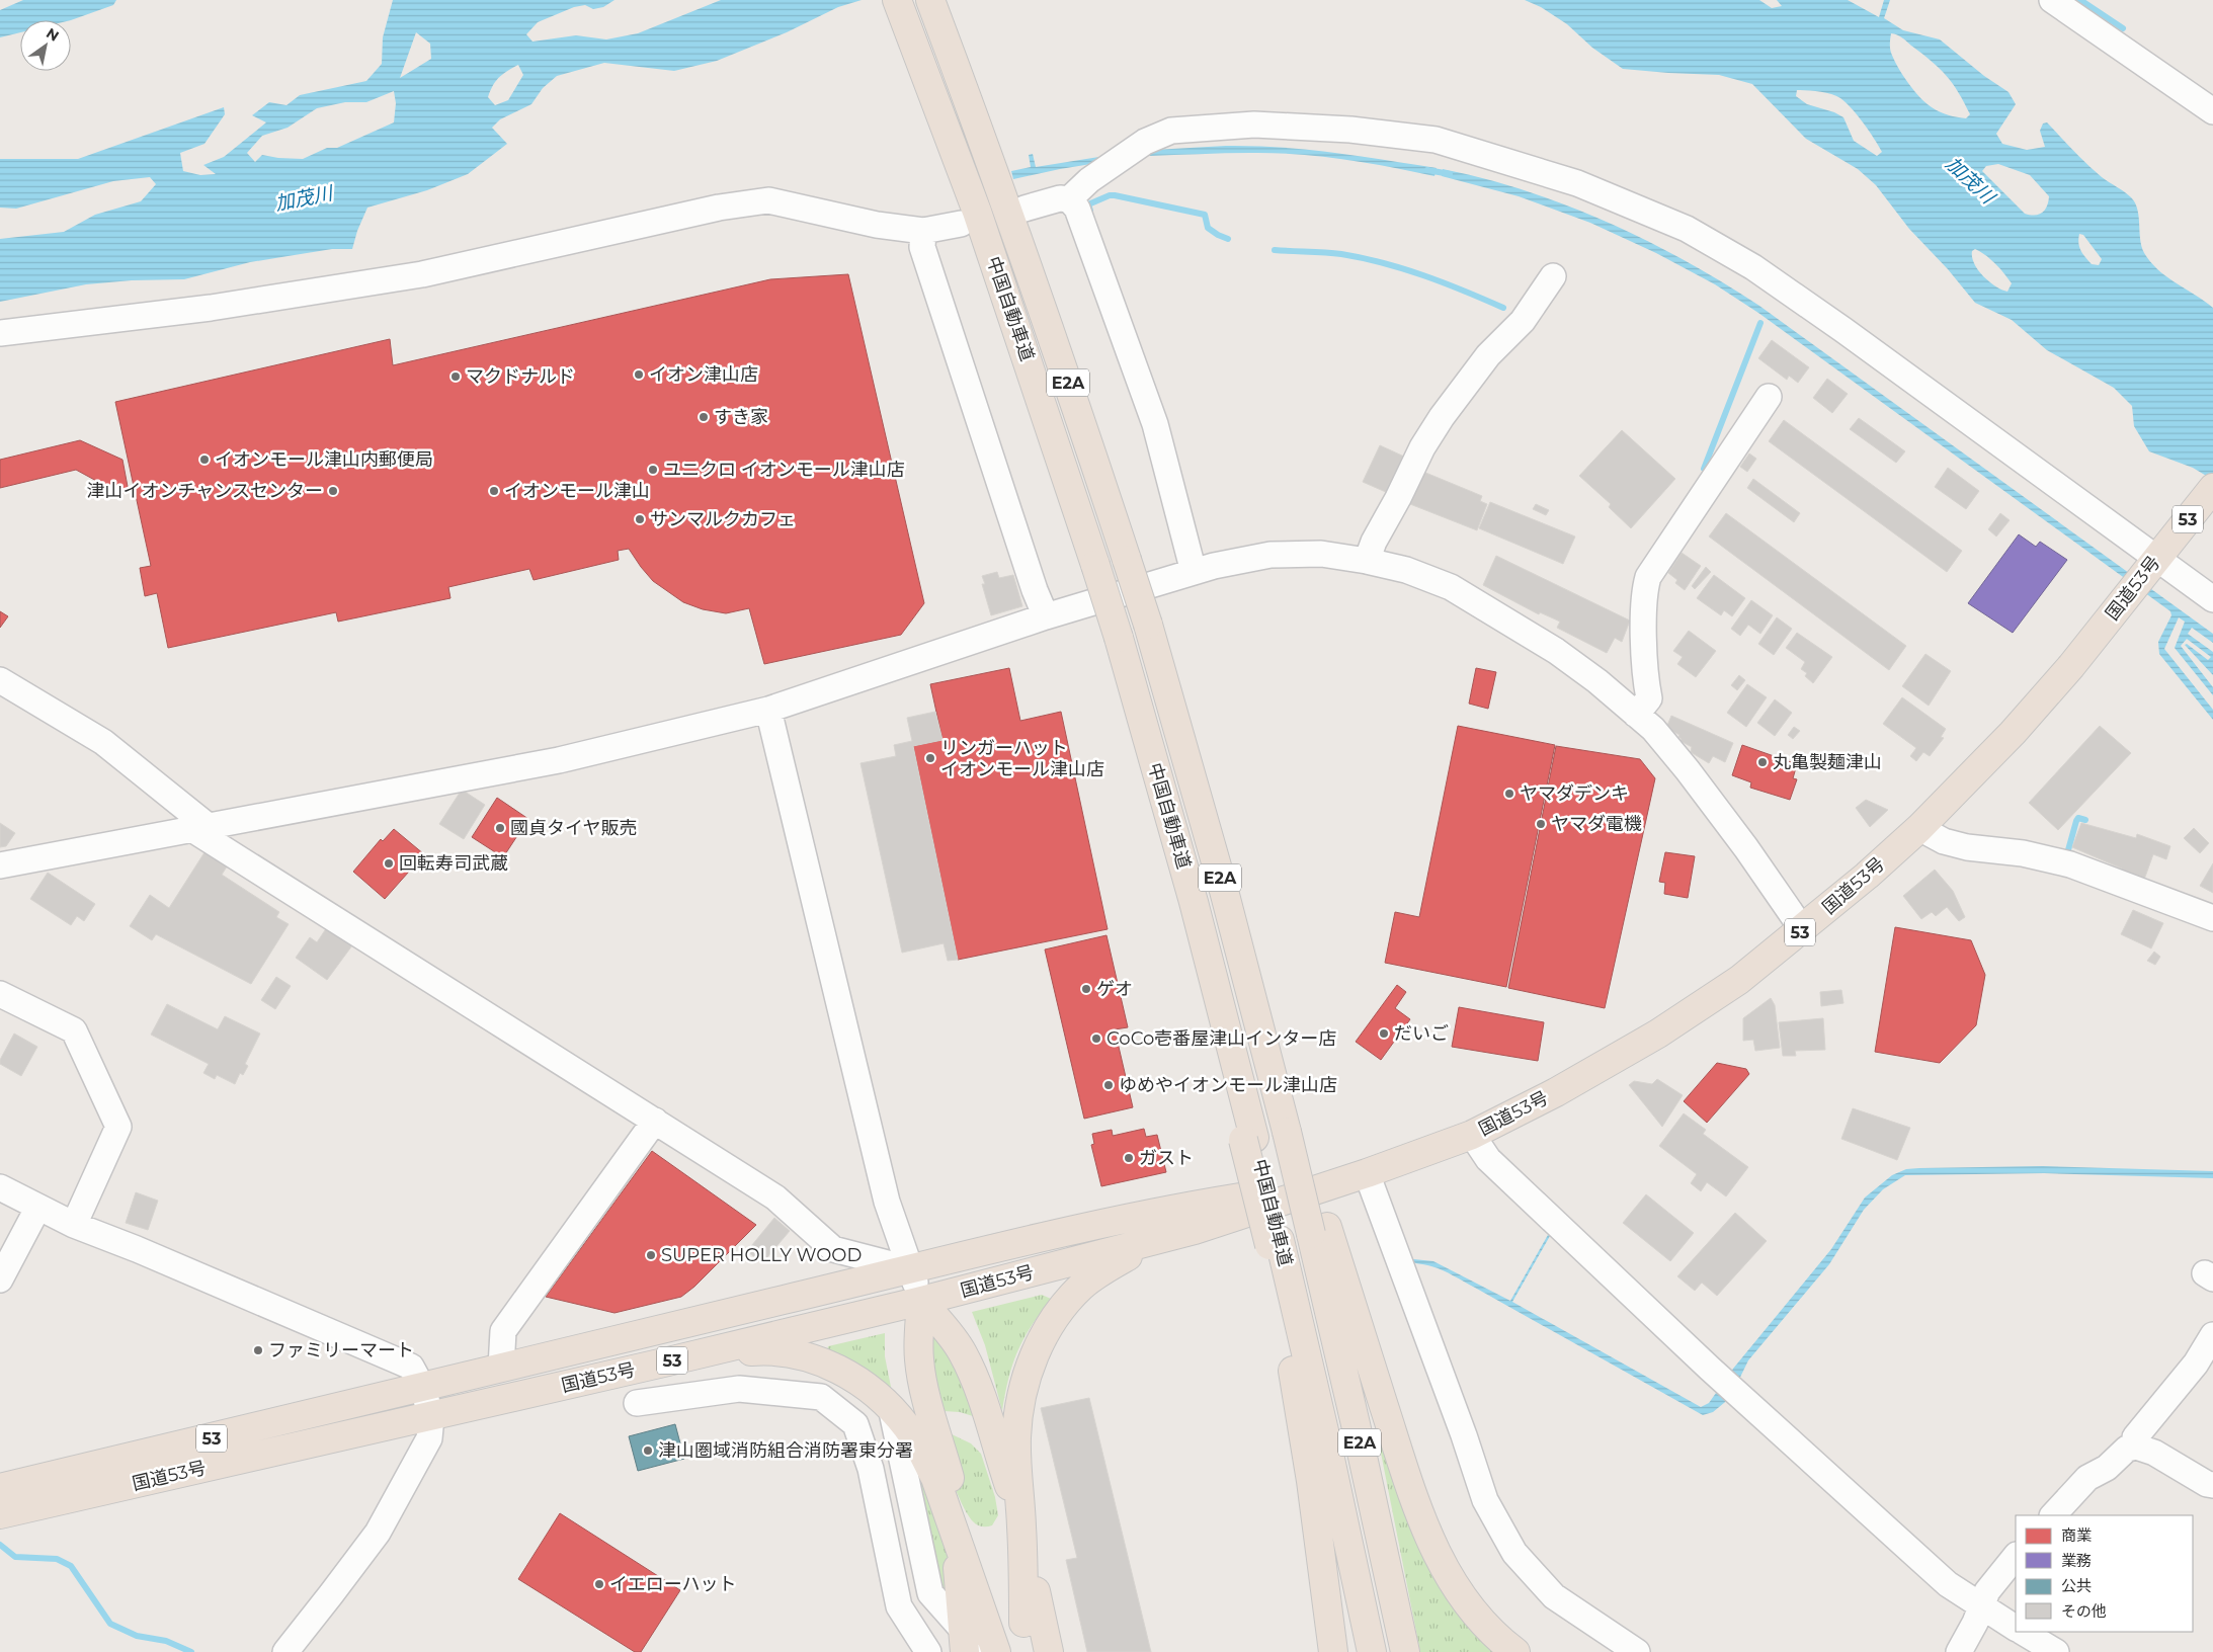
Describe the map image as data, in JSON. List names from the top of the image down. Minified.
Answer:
{"streets":{"highway":["中国自動車道","E2A","53","国道53号"]},"water":["加茂川"],"places":["イオン津山店","マクドナルド","すき家","イオンモール津山内郵便局","ユニクロ イオンモール津山店","津山イオンチャンスセンター","イオンモール津山","サンマルクカフェ","リンガーハット イオンモール津山店","丸亀製麺津山","ヤマダデンキ","ヤマダ電機","國貞タイヤ販売","回転寿司武蔵","ゲオ","だいご","CoCo壱番屋津山インター店","ゆめやイオンモール津山店","ガスト","SUPER HOLLY WOOD","ファミリーマート","津山圏域消防組合消防署東分署","イエローハット"],"legend":["商業","業務","公共","その他"],"north":"top right"}
